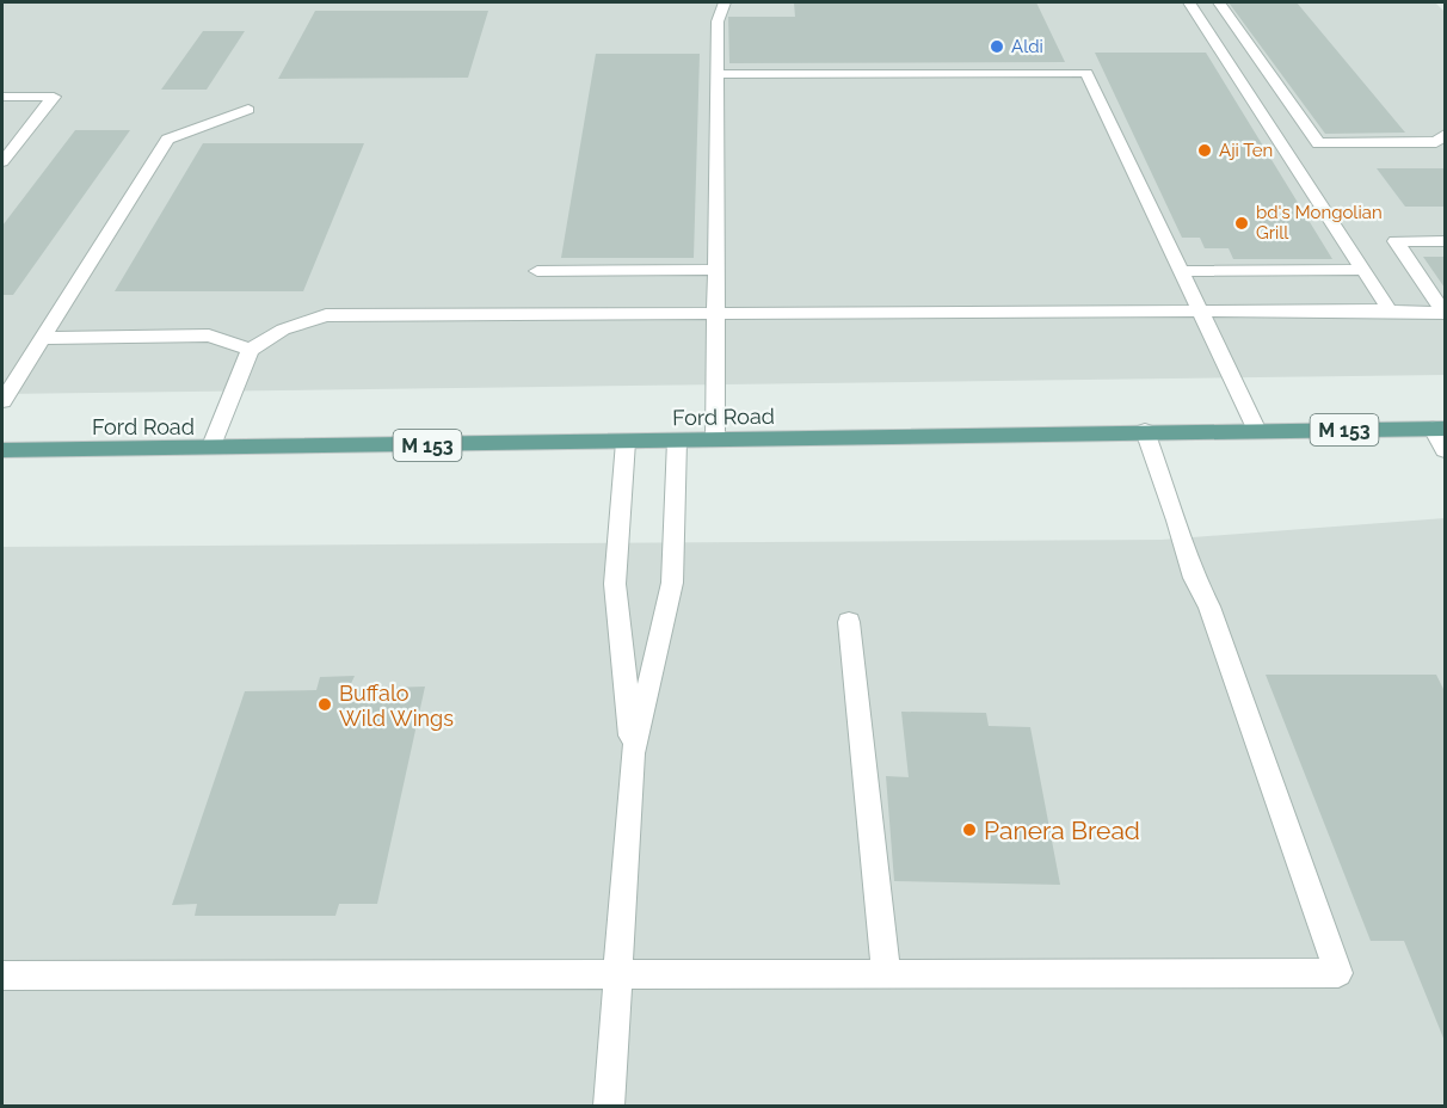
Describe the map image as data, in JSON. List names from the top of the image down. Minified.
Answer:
{"streets":{"main road":["Ford Road","M 153"]},"places":["Aldi","Aji Ten","bd's Mongolian Grill","Buffalo Wild Wings","Panera Bread"]}
